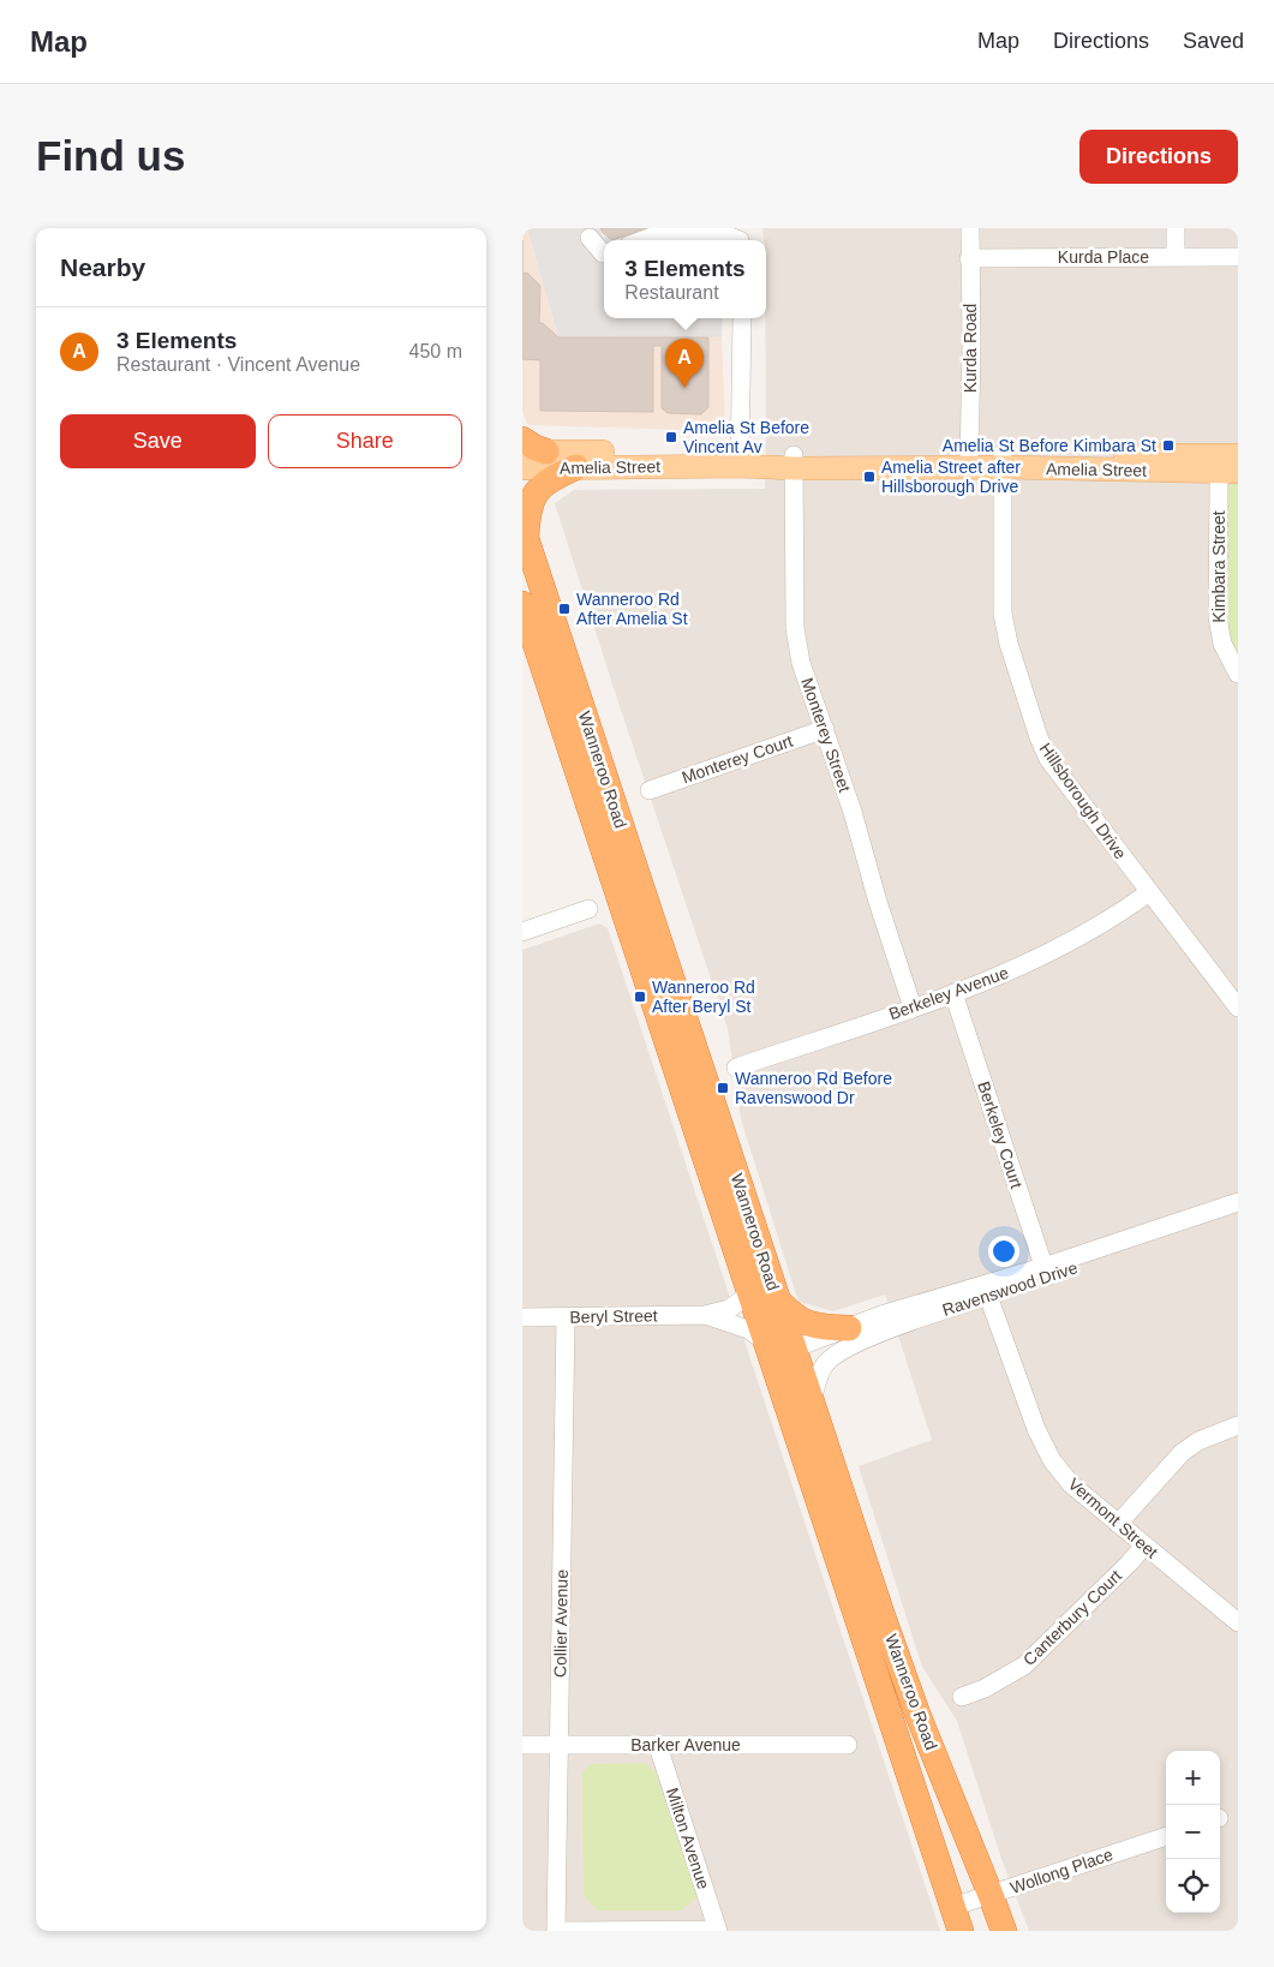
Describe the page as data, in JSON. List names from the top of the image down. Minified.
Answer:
{"streets":{"highway":["Wanneroo Road"],"main road":["Amelia Street"],"street":["Kurda Place","Kurda Road","Kimbara Street","Monterey Street","Monterey Court","Hillsborough Drive","Berkeley Avenue","Berkeley Court","Ravenswood Drive","Beryl Street","Vermont Street","Canterbury Court","Collier Avenue","Barker Avenue","Milton Avenue","Wollong Place"]},"crossings":[["Kurda Place","Kurda Road"],["Kurda Road","Amelia Street"],["Amelia Street","Kimbara Street"],["Amelia Street","Monterey Street"],["Amelia Street","Hillsborough Drive"],["Monterey Street","Monterey Court"],["Monterey Street","Berkeley Avenue"],["Wanneroo Road","Ravenswood Drive"],["Wanneroo Road","Beryl Street"],["Wanneroo Road","Wollong Place"],["Hillsborough Drive","Berkeley Avenue"],["Berkeley Avenue","Berkeley Court"],["Berkeley Court","Ravenswood Drive"],["Ravenswood Drive","Vermont Street"],["Beryl Street","Collier Avenue"],["Vermont Street","Canterbury Court"],["Collier Avenue","Barker Avenue"],["Barker Avenue","Milton Avenue"]],"places":{"transit":["Amelia St Before Vincent Av","Amelia St Before Kimbara St","Amelia Street after Hillsborough Drive","Wanneroo Rd After Amelia St","Wanneroo Rd After Beryl St","Wanneroo Rd Before Ravenswood Dr"]},"page":{"header":"Map","nav":["Map","Directions","Saved"],"buttons":["Directions",["Save","Share"]],"title":"Find us","heading":"Nearby","popup":["3 Elements","Restaurant"],"list":[{"mark":"A","name":"3 Elements","note":"Restaurant · Vincent Avenue","value":"450 m"}],"pins":"A","map_buttons":["+","−"]}}
